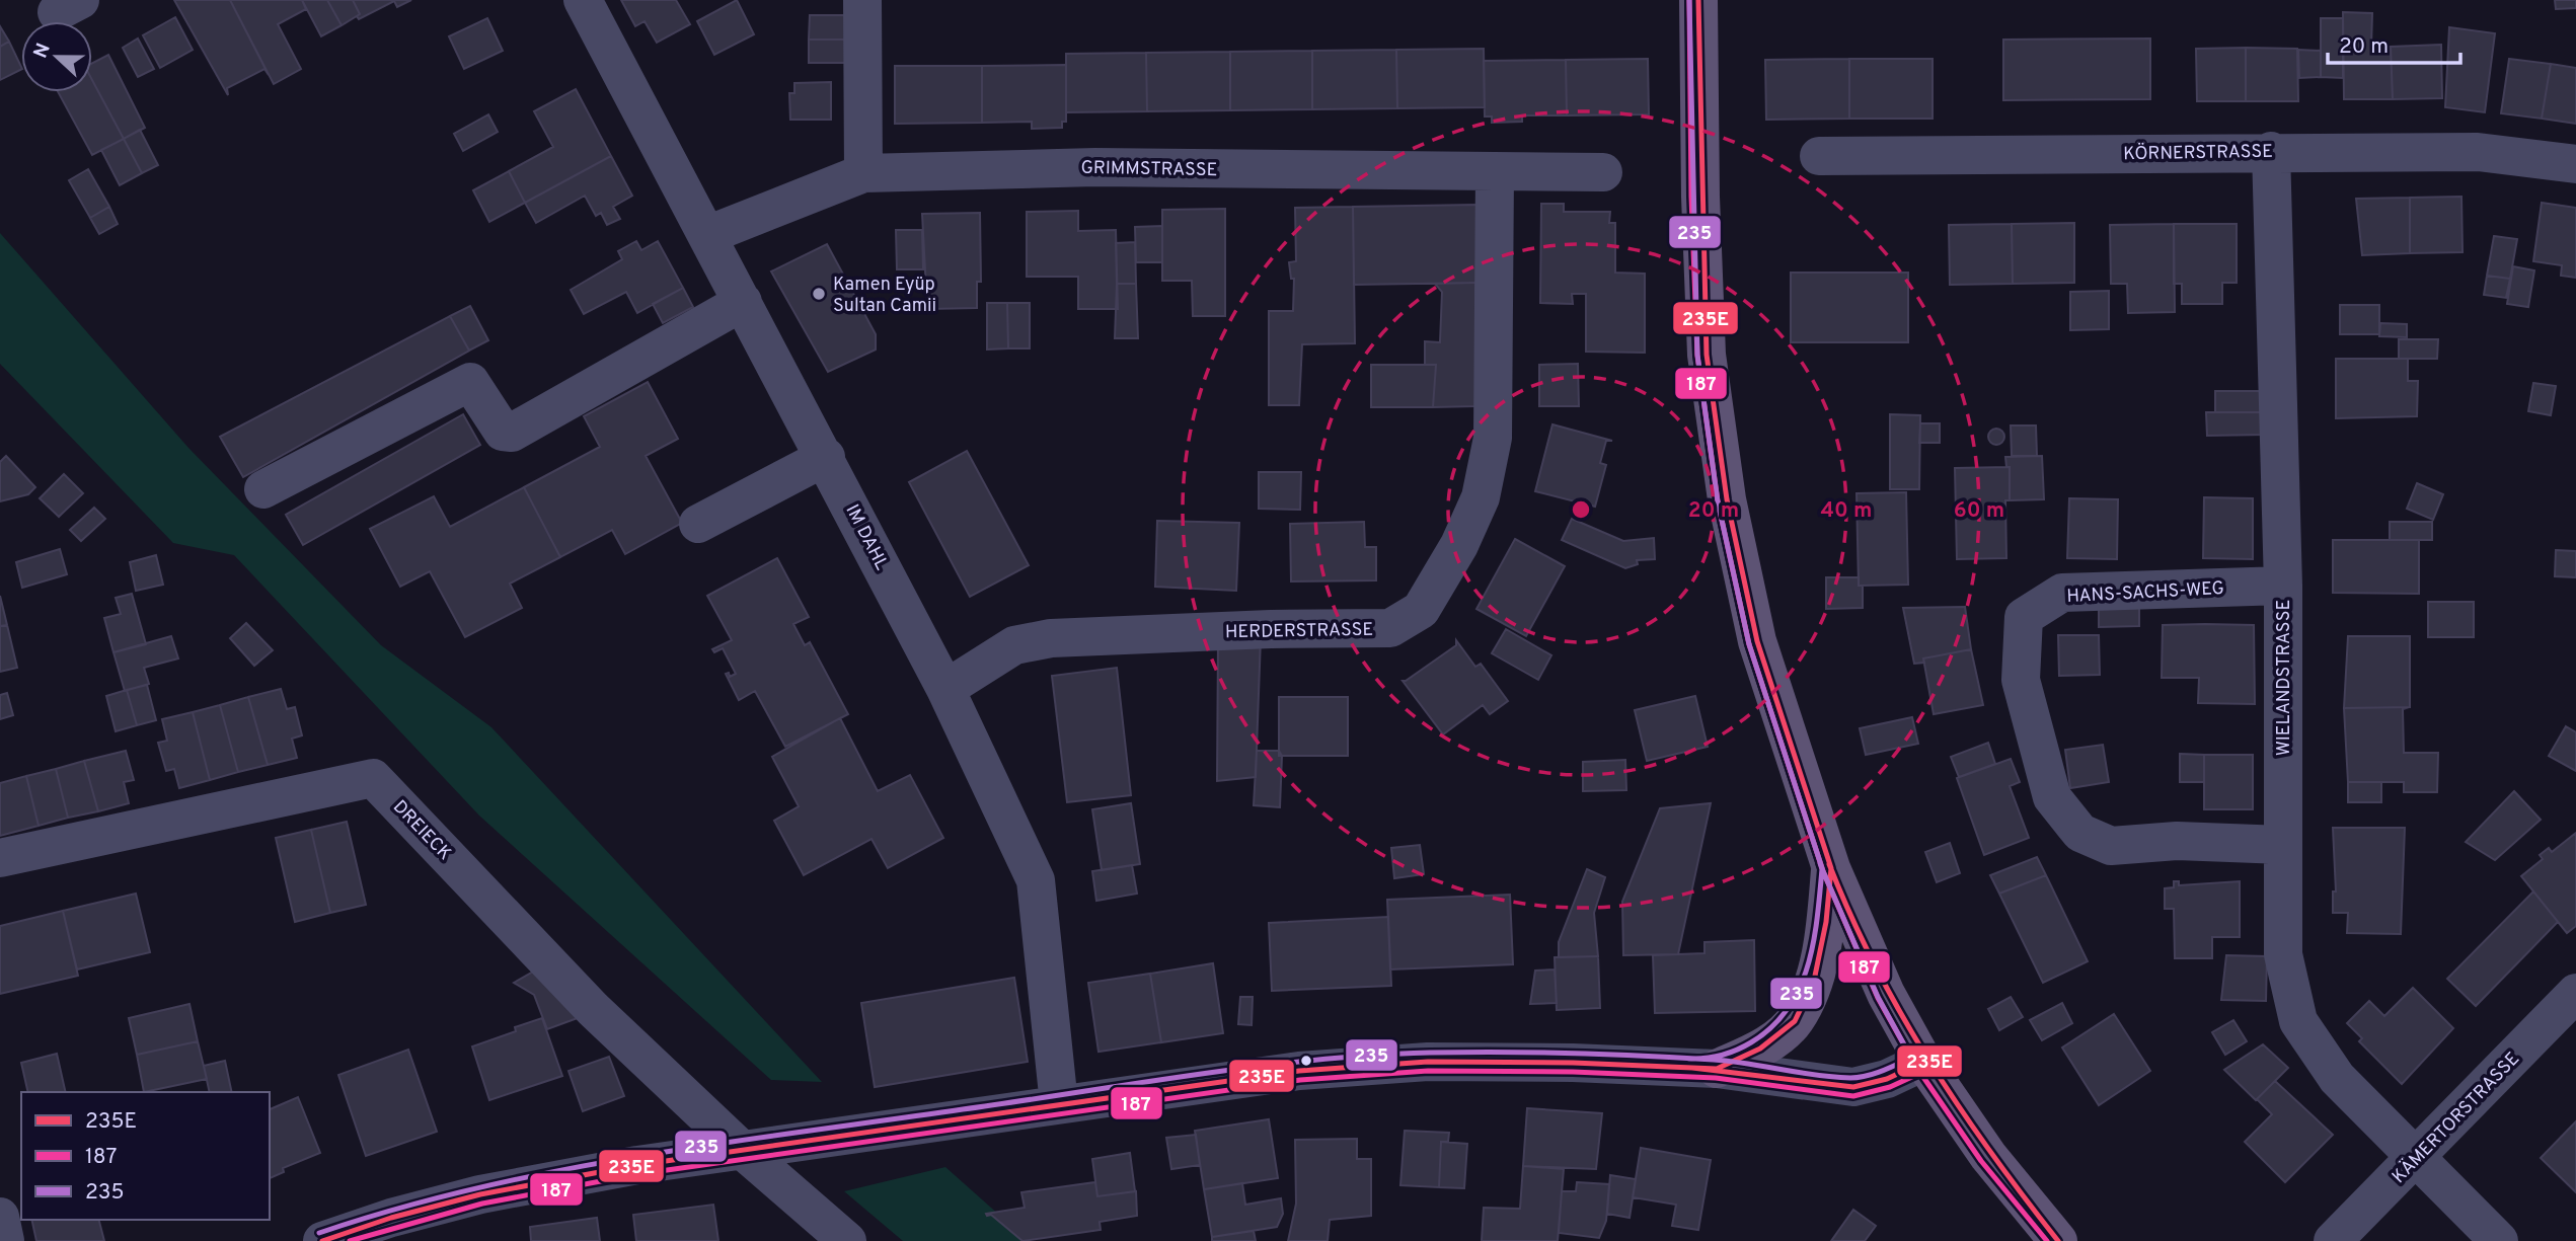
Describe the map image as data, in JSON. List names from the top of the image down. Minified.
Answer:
{"streets":{"street":["KÖRNERSTRASSE","GRIMMSTRASSE","IM DAHL","HANS-SACHS-WEG","HERDERSTRASSE","WIELANDSTRASSE","DREIECK","KÄMERTORSTRASSE"]},"crossings":[["KÖRNERSTRASSE","WIELANDSTRASSE"],["GRIMMSTRASSE","IM DAHL"],["GRIMMSTRASSE","HERDERSTRASSE"],["IM DAHL","HERDERSTRASSE"],["HANS-SACHS-WEG","WIELANDSTRASSE"],["WIELANDSTRASSE","KÄMERTORSTRASSE"]],"places":["Kamen Eyüp Sultan Camii"],"lines":["transit line 235E","transit line 187","transit line 235"],"legend":["235E","187","235"],"scale_bar":"20 m","north":"left","rings":["20 m","40 m","60 m"]}
